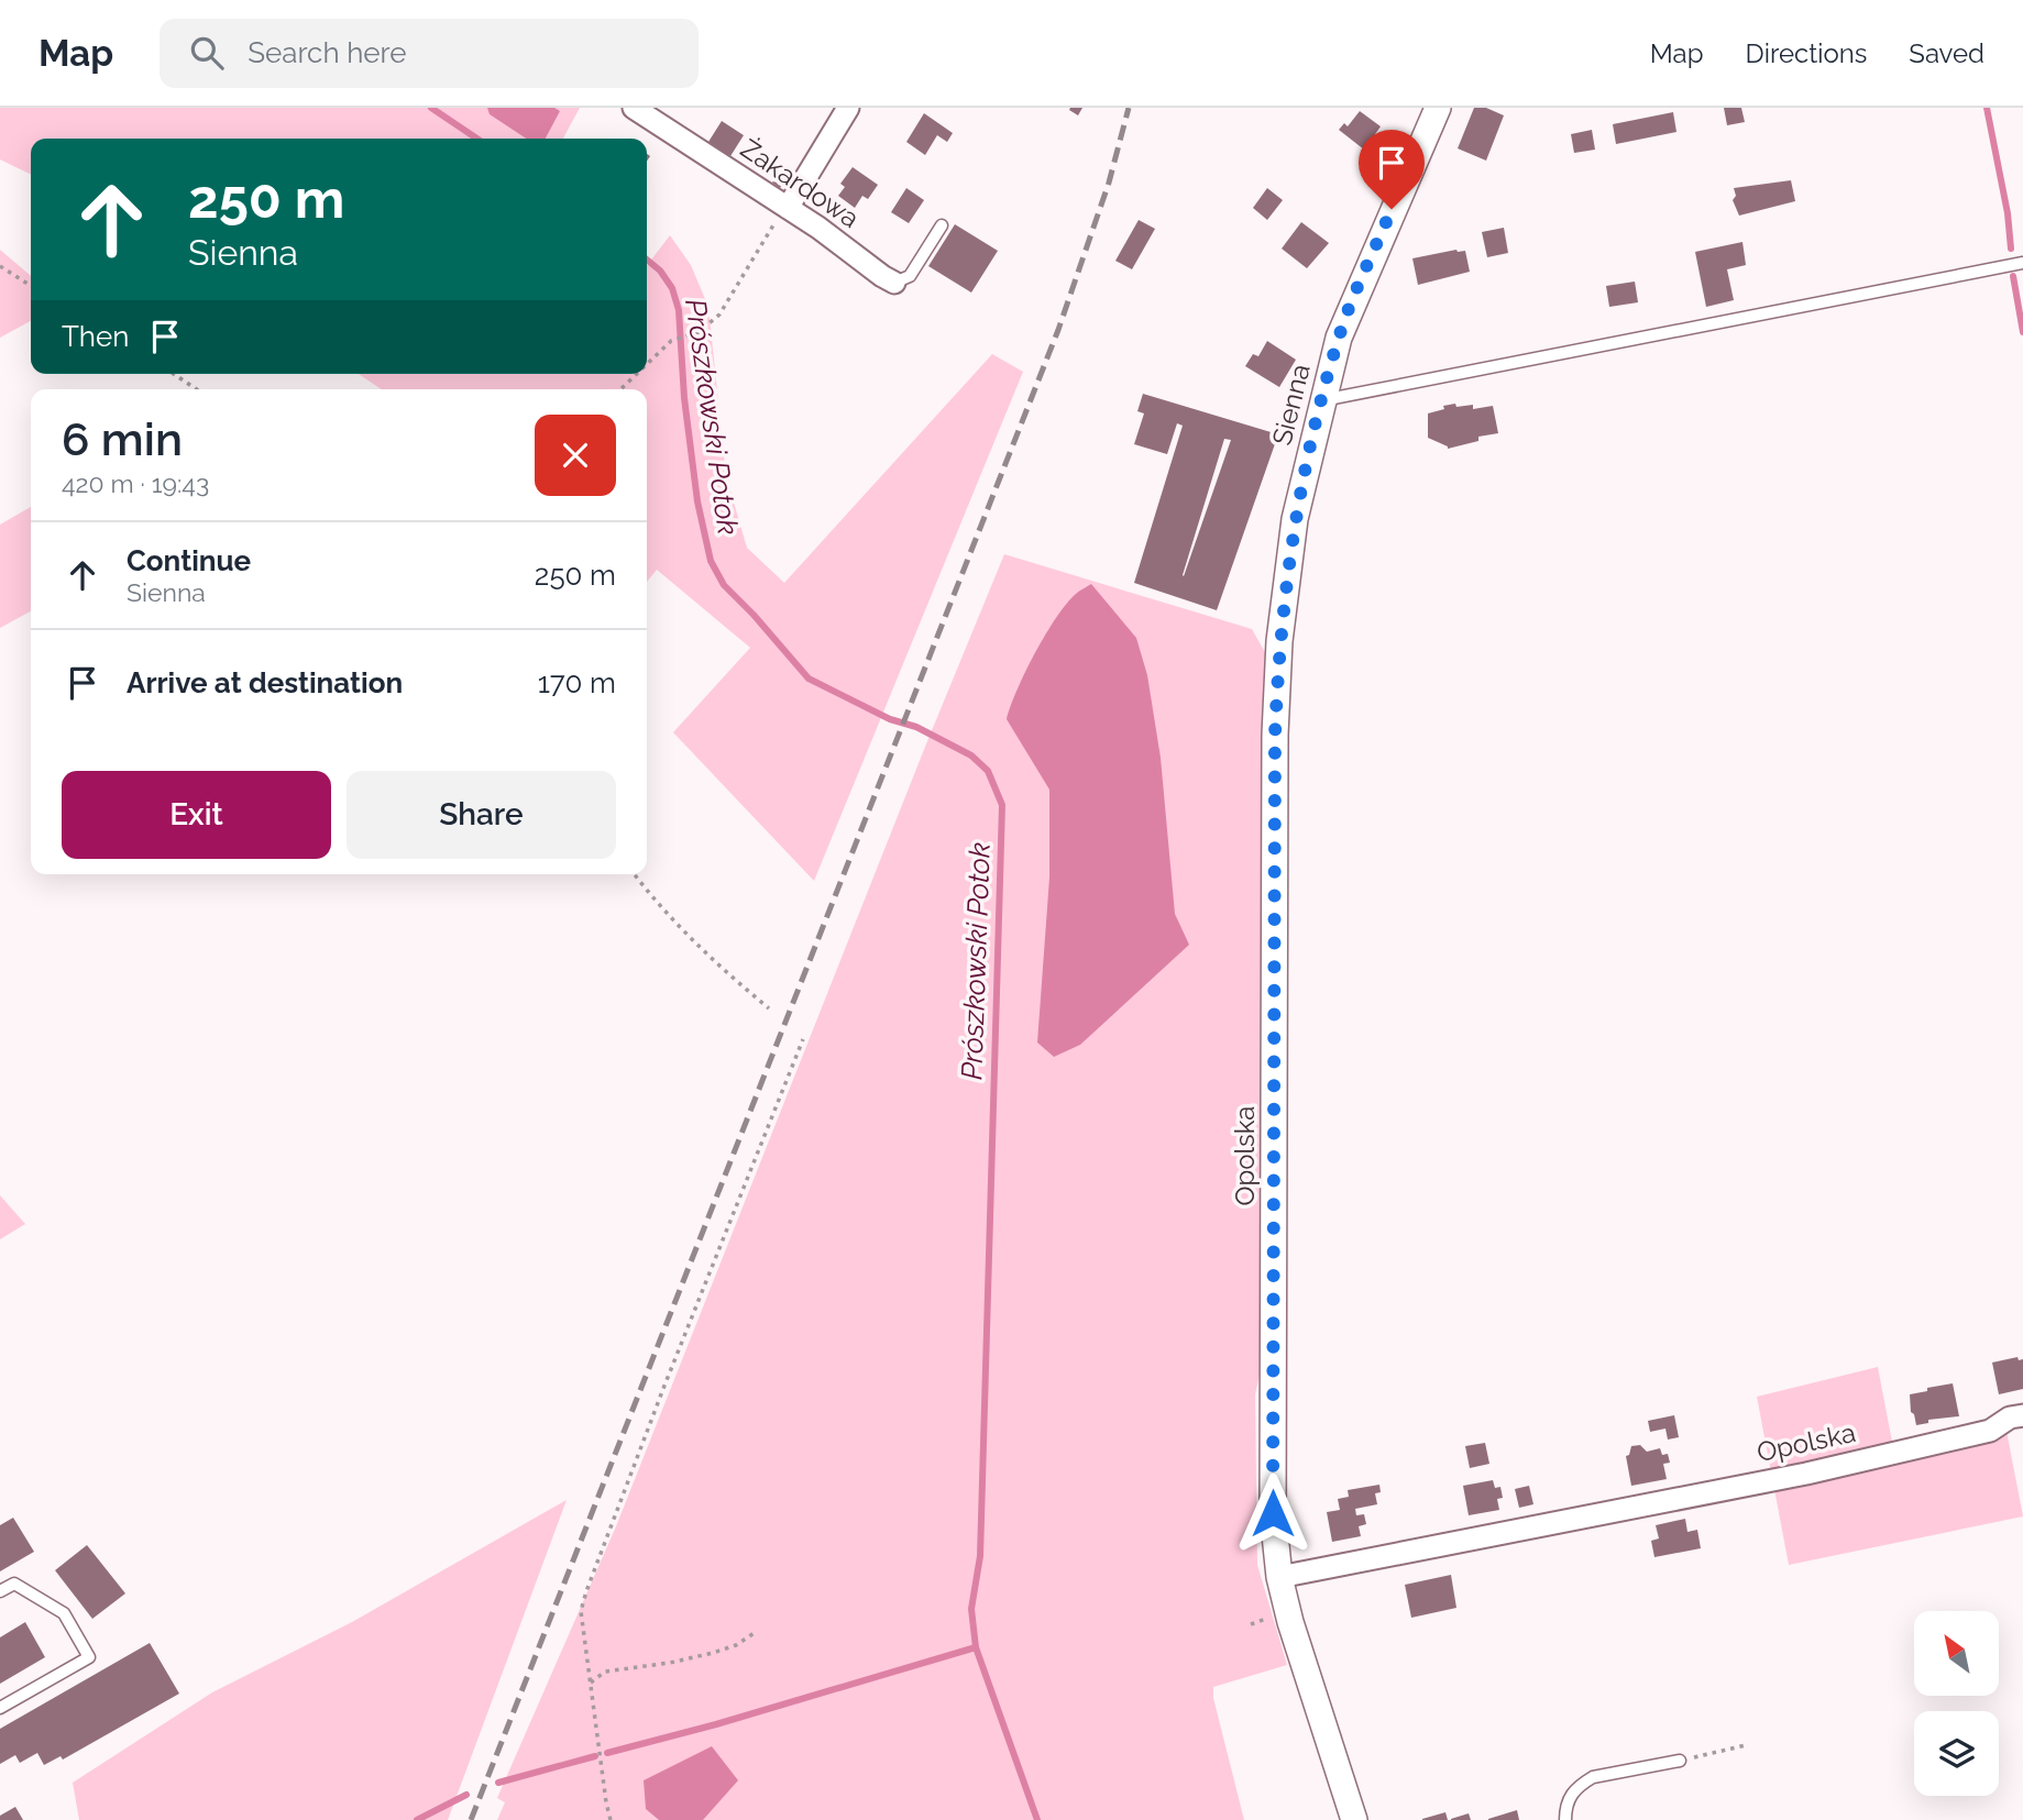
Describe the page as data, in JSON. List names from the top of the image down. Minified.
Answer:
{"streets":{"street":["Żakardowa","Sienna","Opolska"]},"crossings":[["Sienna","Opolska"]],"water":["Prószkowski Potok"],"north":"top left","page":{"header":"Map","search":"Search here","nav":["Map","Directions","Saved"],"turn":["250 m","Sienna"],"then":"Then","heading":["6 min","420 m · 19:43"],"list":[{"name":"Continue","note":"Sienna","value":"250 m"},{"name":"Arrive at destination","value":"170 m"}],"buttons":["Exit","Share"]}}
